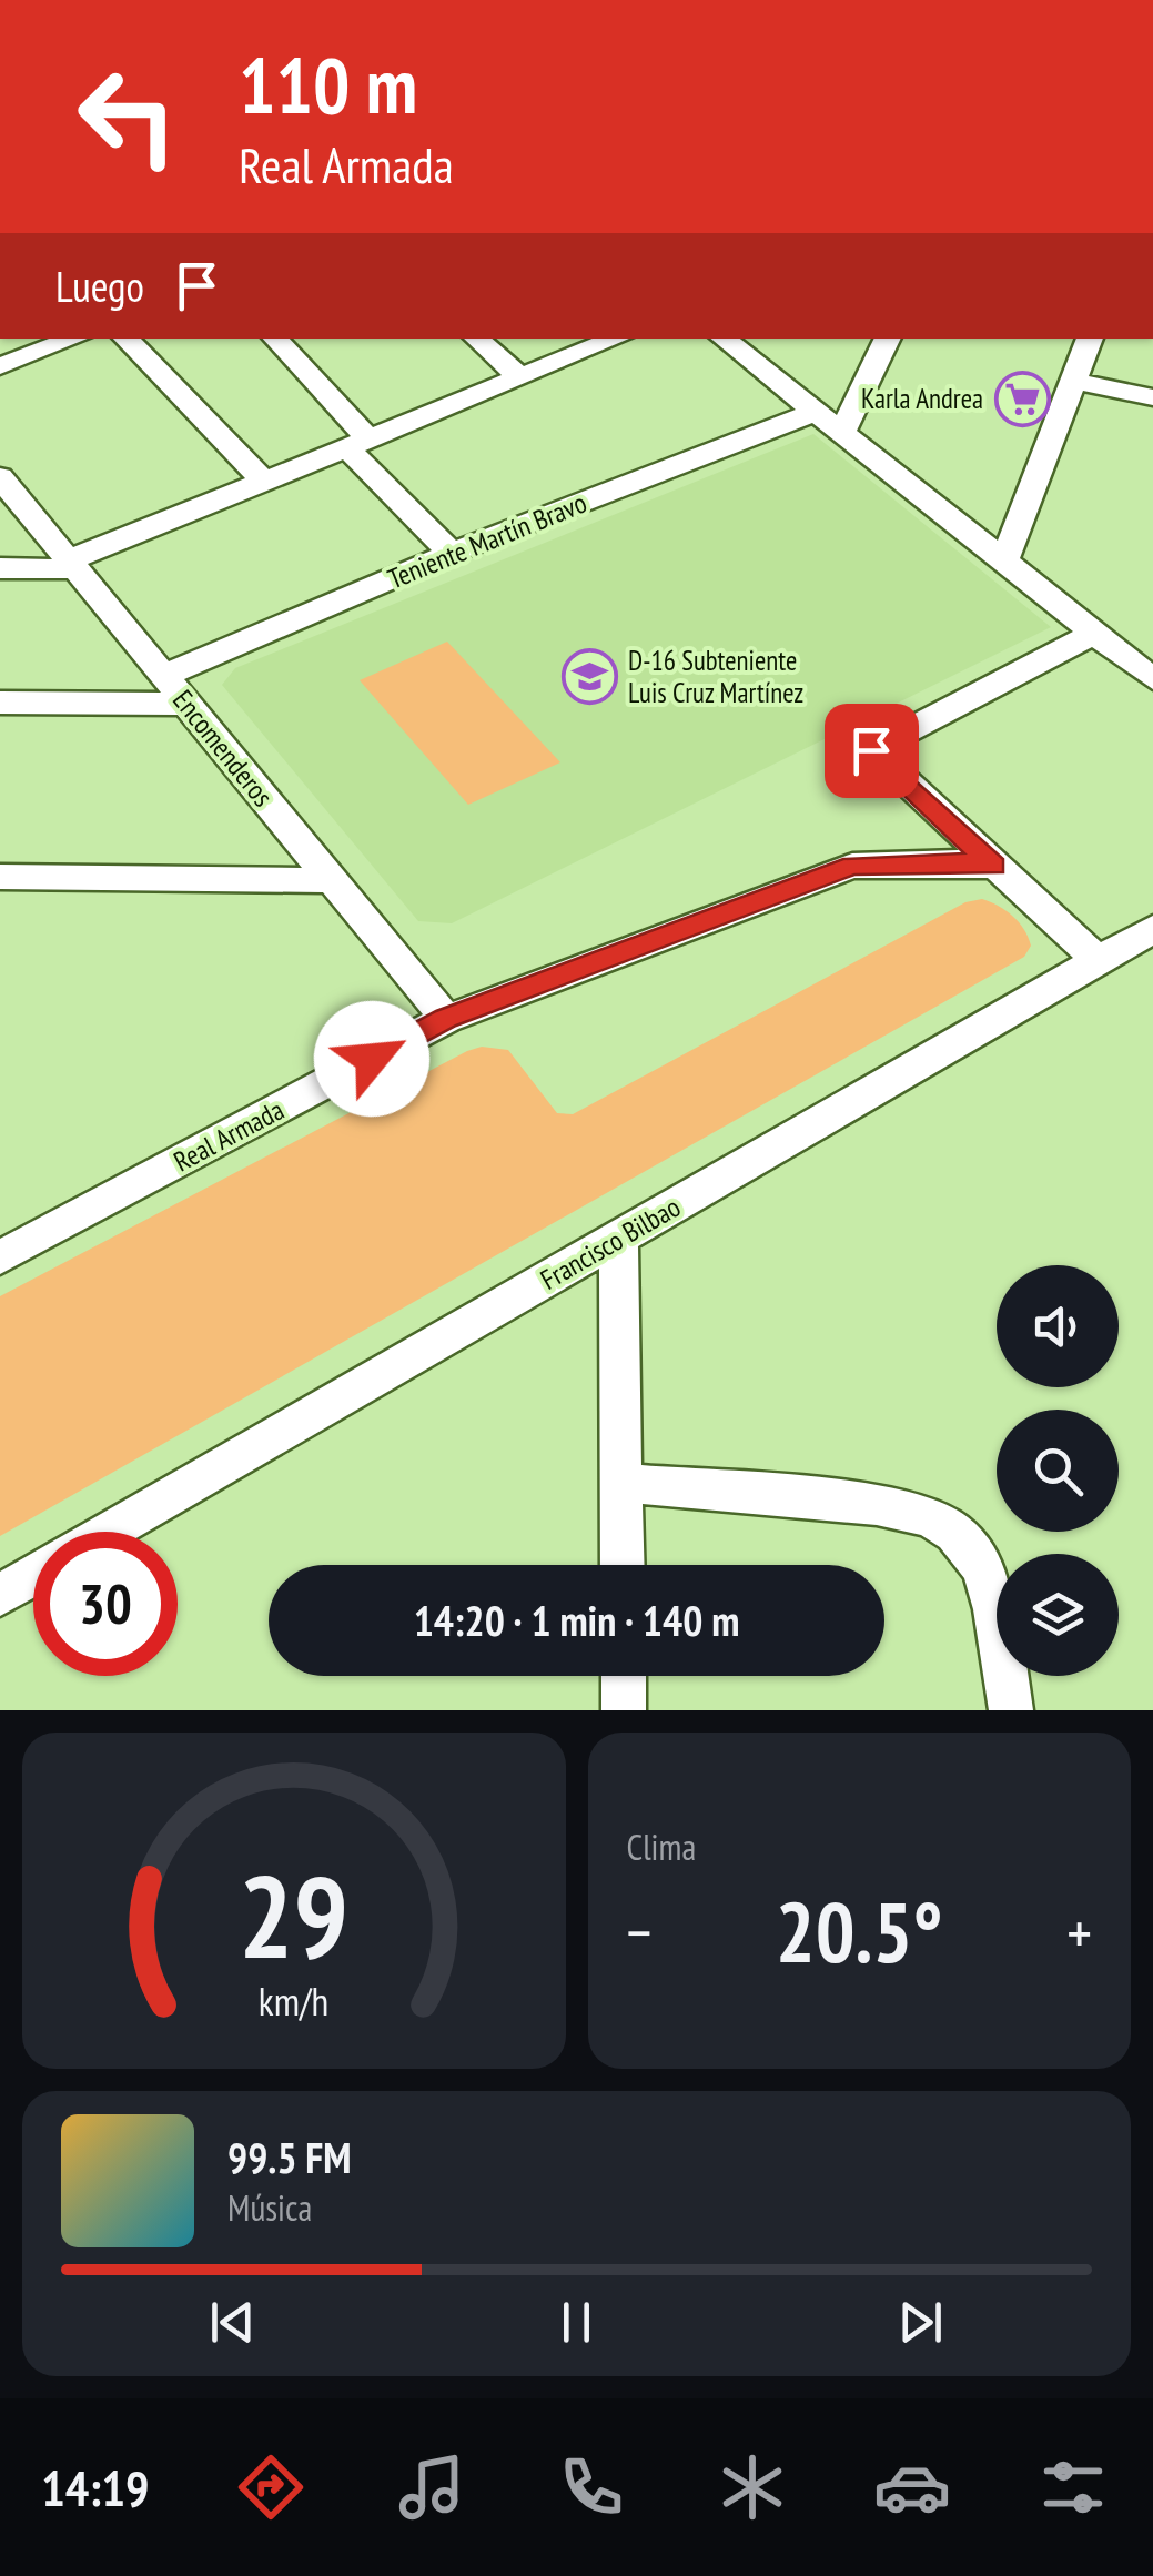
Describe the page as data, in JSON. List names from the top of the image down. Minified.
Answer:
{"streets":{"street":["Teniente Martín Bravo","Encomenderos","Real Armada","Francisco Bilbao"]},"crossings":[["Teniente Martín Bravo","Encomenderos"],["Encomenderos","Real Armada"]],"places":{"supermarket":["Karla Andrea"],"school or university":["D-16 Subteniente Luis Cruz Martínez"]},"page":{"turn":["110 m","Real Armada"],"then":"Luego","limit":"30","trip":"14:20 · 1 min · 140 m","tile":"Clima","heat":["−","20.5°","+"],"song":["99.5 FM","Música"],"tabs":"14:19","gauge":["29","km/h"]}}
